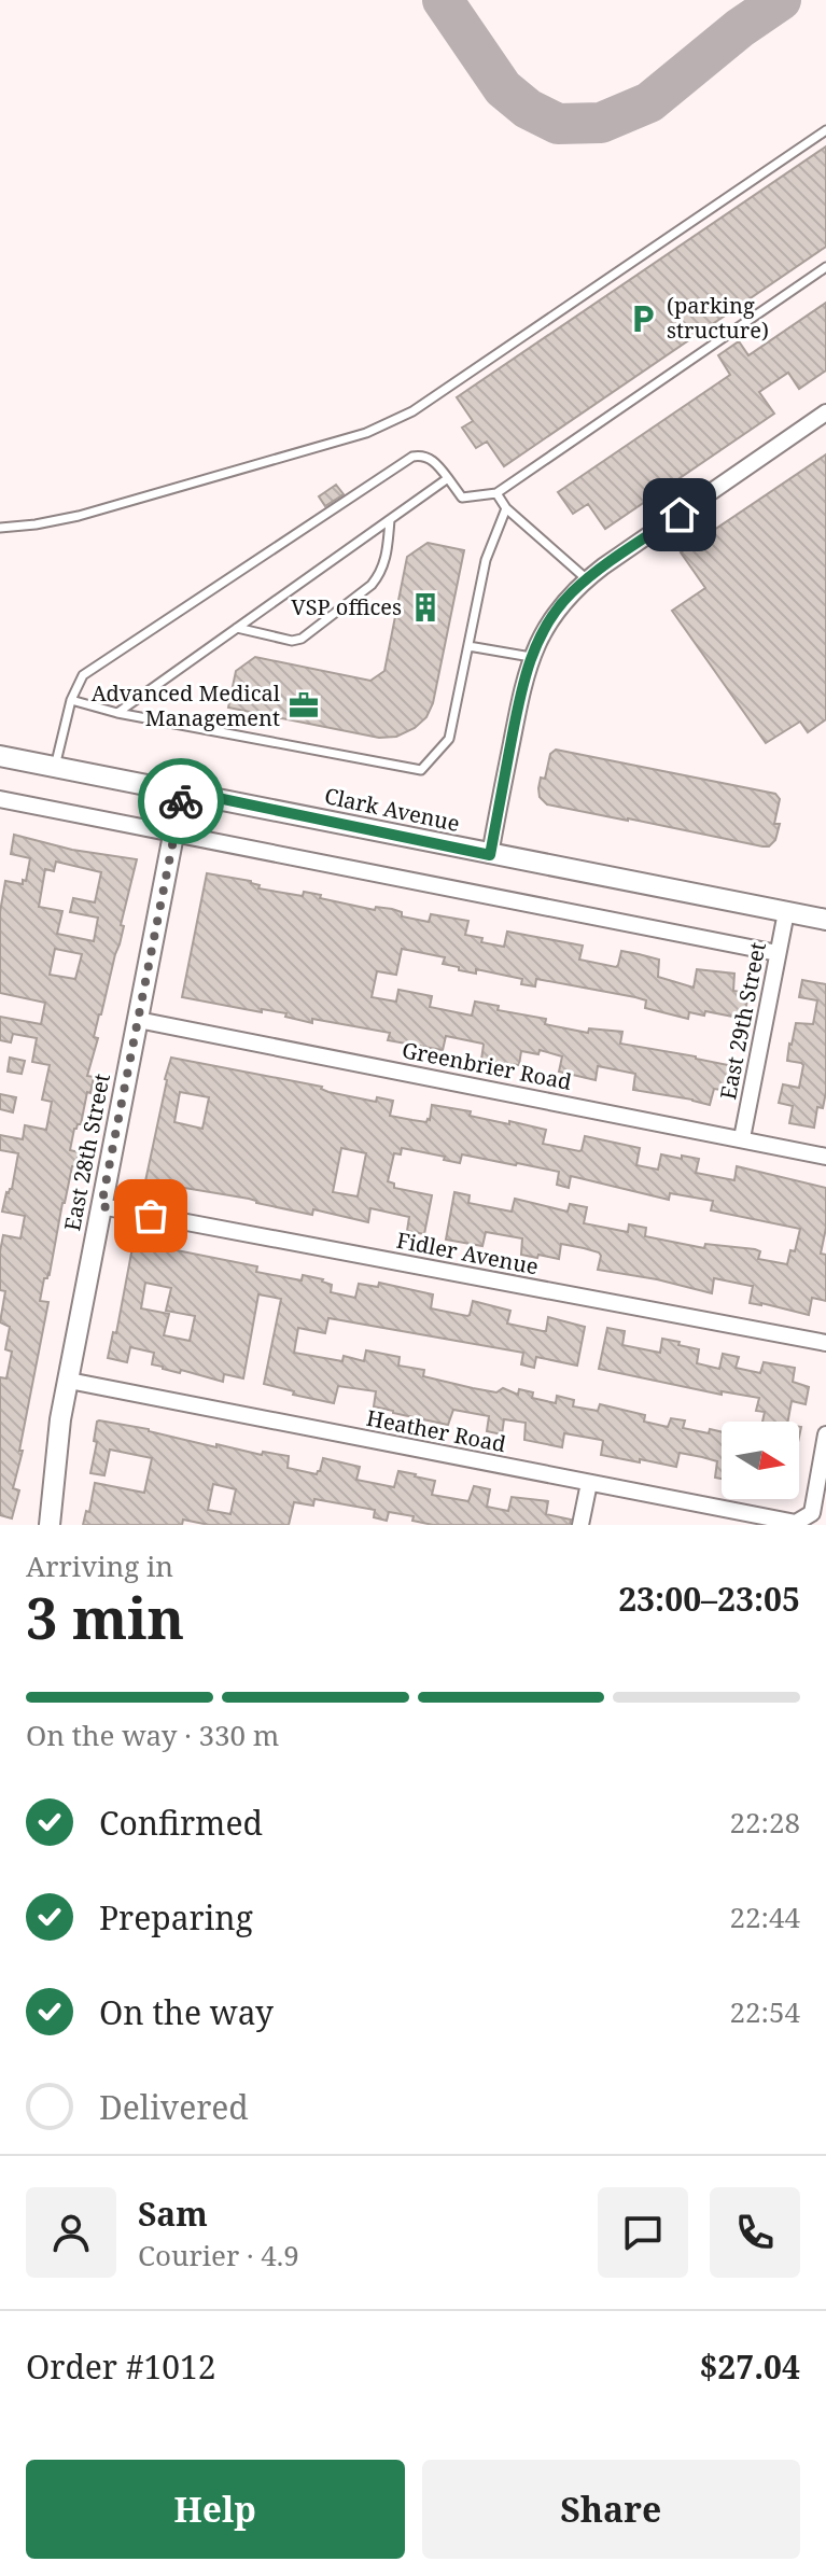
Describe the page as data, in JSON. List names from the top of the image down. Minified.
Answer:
{"streets":{"main road":["Clark Avenue","East 28th Street"],"street":["East 29th Street","Greenbrier Road","Fidler Avenue","Heather Road"]},"crossings":[["Clark Avenue","East 29th Street"],["Clark Avenue","East 28th Street"],["East 29th Street","Greenbrier Road"],["Greenbrier Road","East 28th Street"],["East 28th Street","Fidler Avenue"],["East 28th Street","Heather Road"]],"places":{"parking":["(parking structure)"],"building":["VSP offices"],"office":["Advanced Medical Management"]},"north":"right","page":{"heading":["3 min","Arriving in","23:00–23:05"],"panel":["Sam","Courier · 4.9","Order #1012","$27.04"],"bar":"On the way · 330 m","list":[["Confirmed","22:28"],["Preparing","22:44"],["On the way","22:54"],"Delivered"],"buttons":["Help","Share"]}}
